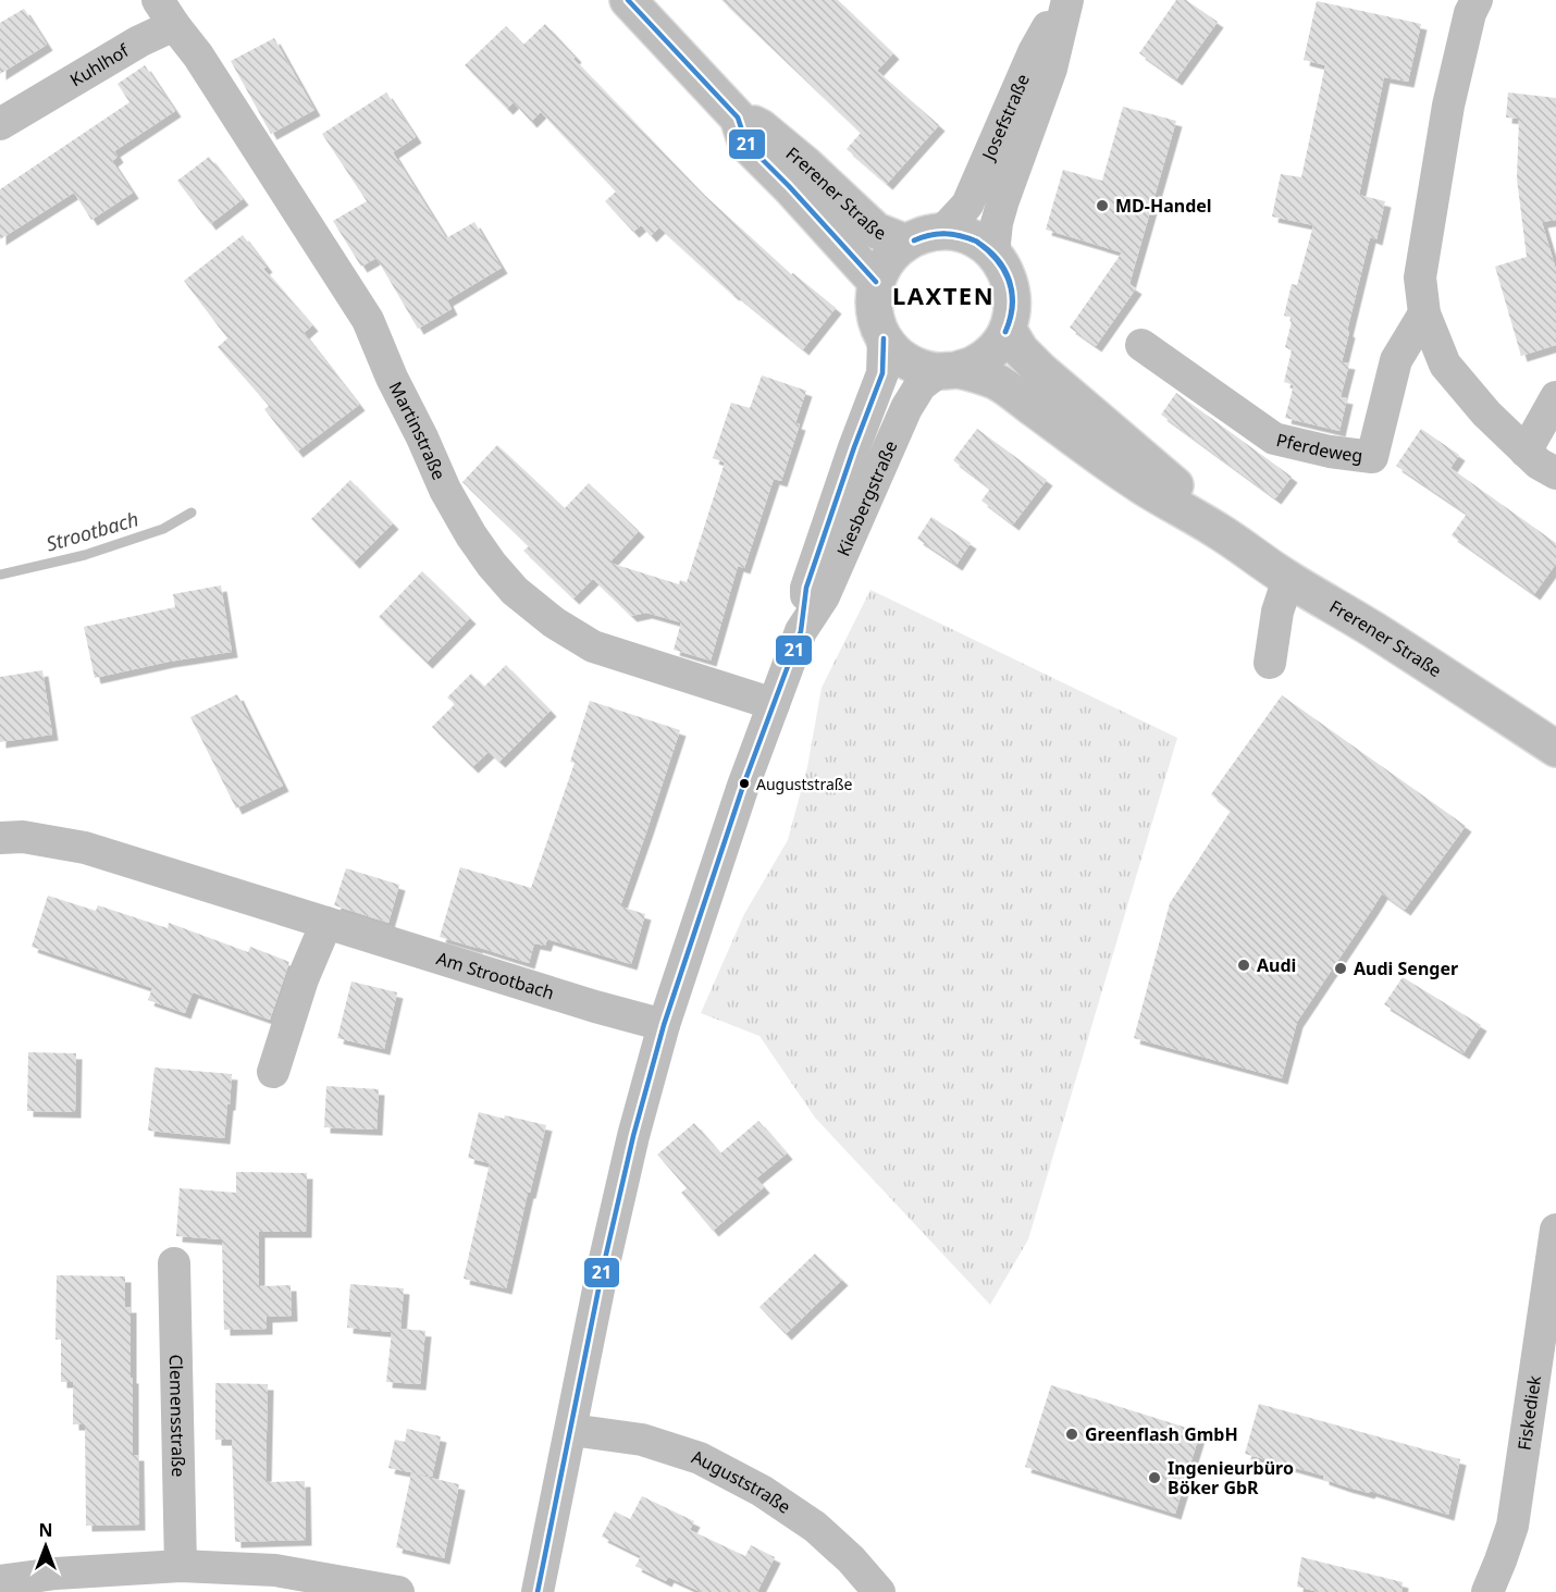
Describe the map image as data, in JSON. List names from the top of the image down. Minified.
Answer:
{"streets":{"main road":["Frerener Straße"],"street":["Kuhlhof","Josefstraße","Martinstraße","Pferdeweg","Kiesbergstraße","Am Strootbach","Fiskediek","Clemensstraße","Auguststraße"]},"crossings":[["Kuhlhof","Martinstraße"],["Josefstraße","Frerener Straße"],["Josefstraße","Kiesbergstraße"],["Frerener Straße","Kiesbergstraße"],["Martinstraße","Kiesbergstraße"],["Kiesbergstraße","Am Strootbach"],["Kiesbergstraße","Auguststraße"]],"districts":["LAXTEN"],"water":["Strootbach"],"places":["MD-Handel","Auguststraße","Audi","Audi Senger","Greenflash GmbH","Ingenieurbüro Böker GbR"],"lines":["transit line 21"],"north":"top"}
